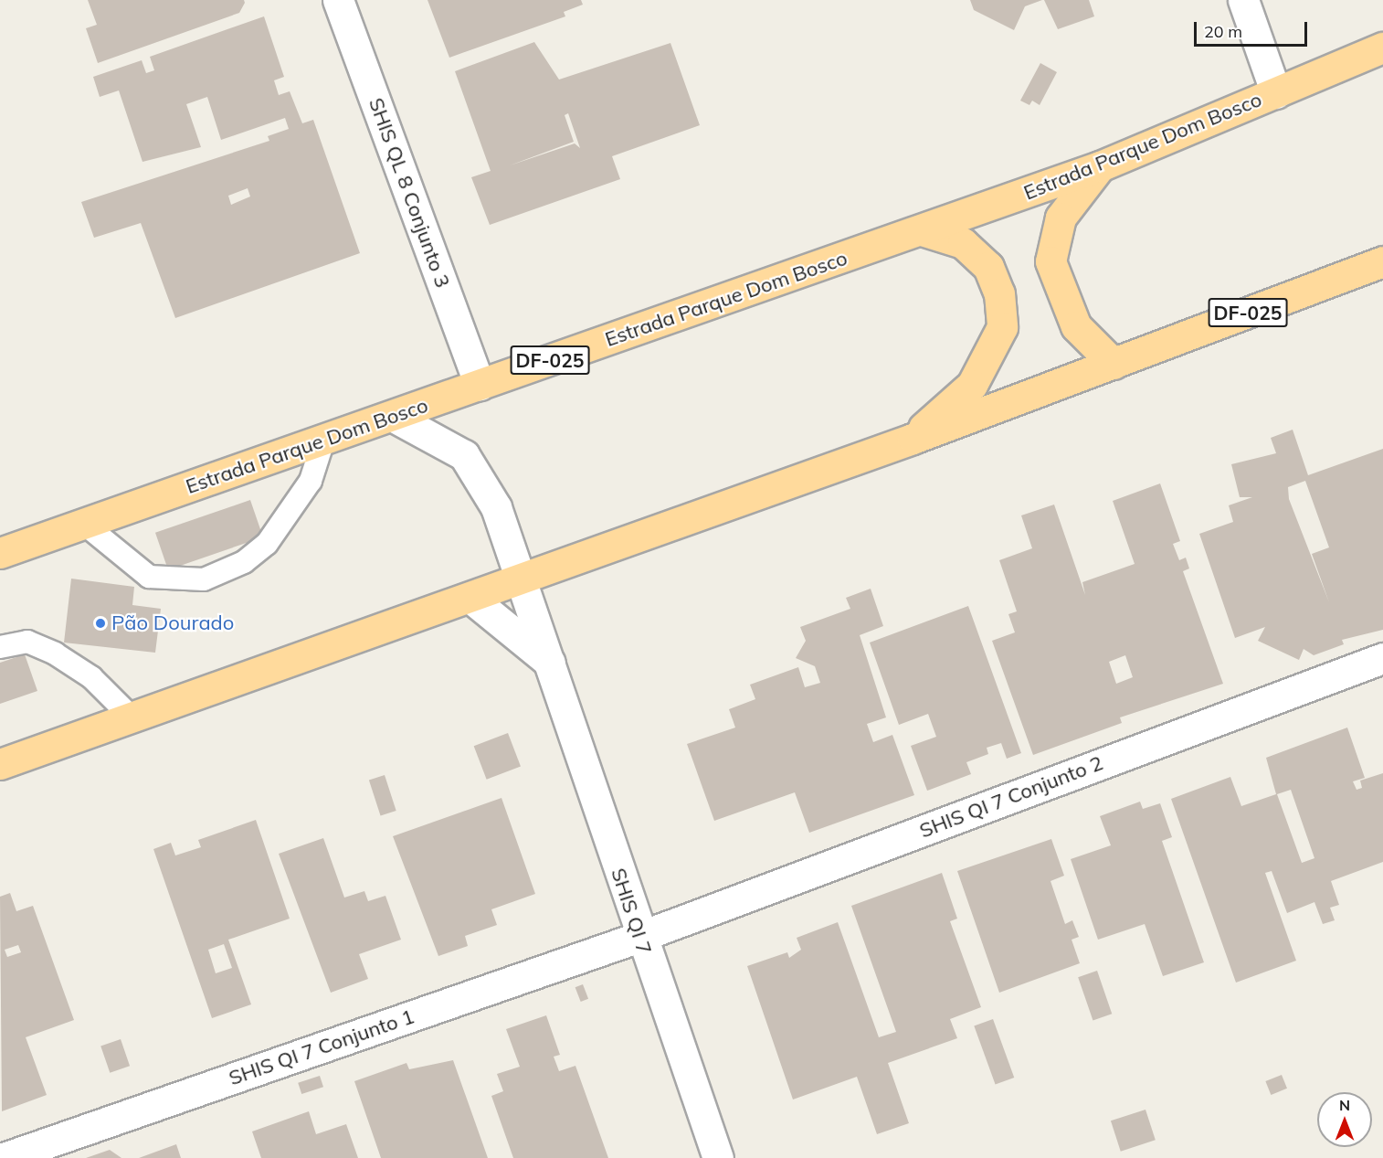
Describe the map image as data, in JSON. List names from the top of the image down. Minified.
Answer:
{"streets":{"main road":["Estrada Parque Dom Bosco","DF-025"],"street":["SHIS QL 8 Conjunto 3","SHIS QI 7 Conjunto 2","SHIS QI 7","SHIS QI 7 Conjunto 1"]},"crossings":[["Estrada Parque Dom Bosco","SHIS QL 8 Conjunto 3"],["Estrada Parque Dom Bosco","SHIS QI 7"],["DF-025","SHIS QI 7"],["SHIS QI 7 Conjunto 2","SHIS QI 7"],["SHIS QI 7 Conjunto 2","SHIS QI 7 Conjunto 1"],["SHIS QI 7","SHIS QI 7 Conjunto 1"]],"places":["Pão Dourado"],"scale_bar":"20 m","north":"top"}
